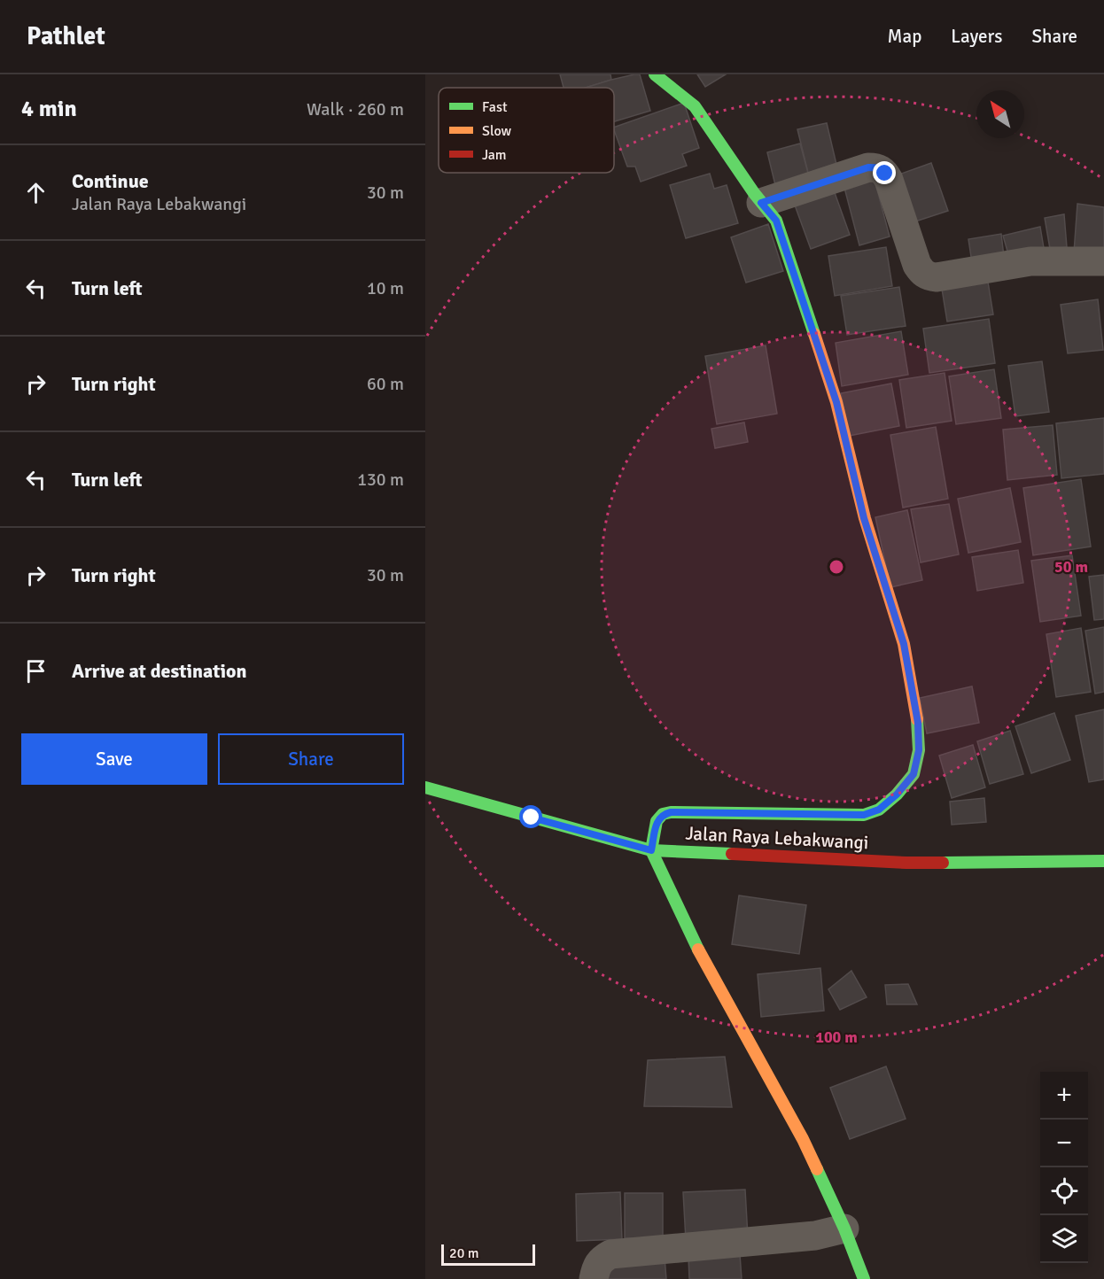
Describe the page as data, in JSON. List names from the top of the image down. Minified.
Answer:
{"streets":{"street":["Jalan Raya Lebakwangi"]},"legend":["Fast","Slow","Jam"],"scale_bar":"20 m","north":"top left","page":{"header":"Pathlet","nav":["Map","Layers","Share"],"heading":["4 min","Walk · 260 m"],"list":[["Continue","Jalan Raya Lebakwangi","30 m"],["Turn left","10 m"],["Turn right","60 m"],["Turn left","130 m"],["Turn right","30 m"],"Arrive at destination"],"buttons":["Save","Share"],"map_buttons":["+","−"],"scale":"20 m"},"rings":["50 m","100 m"]}
